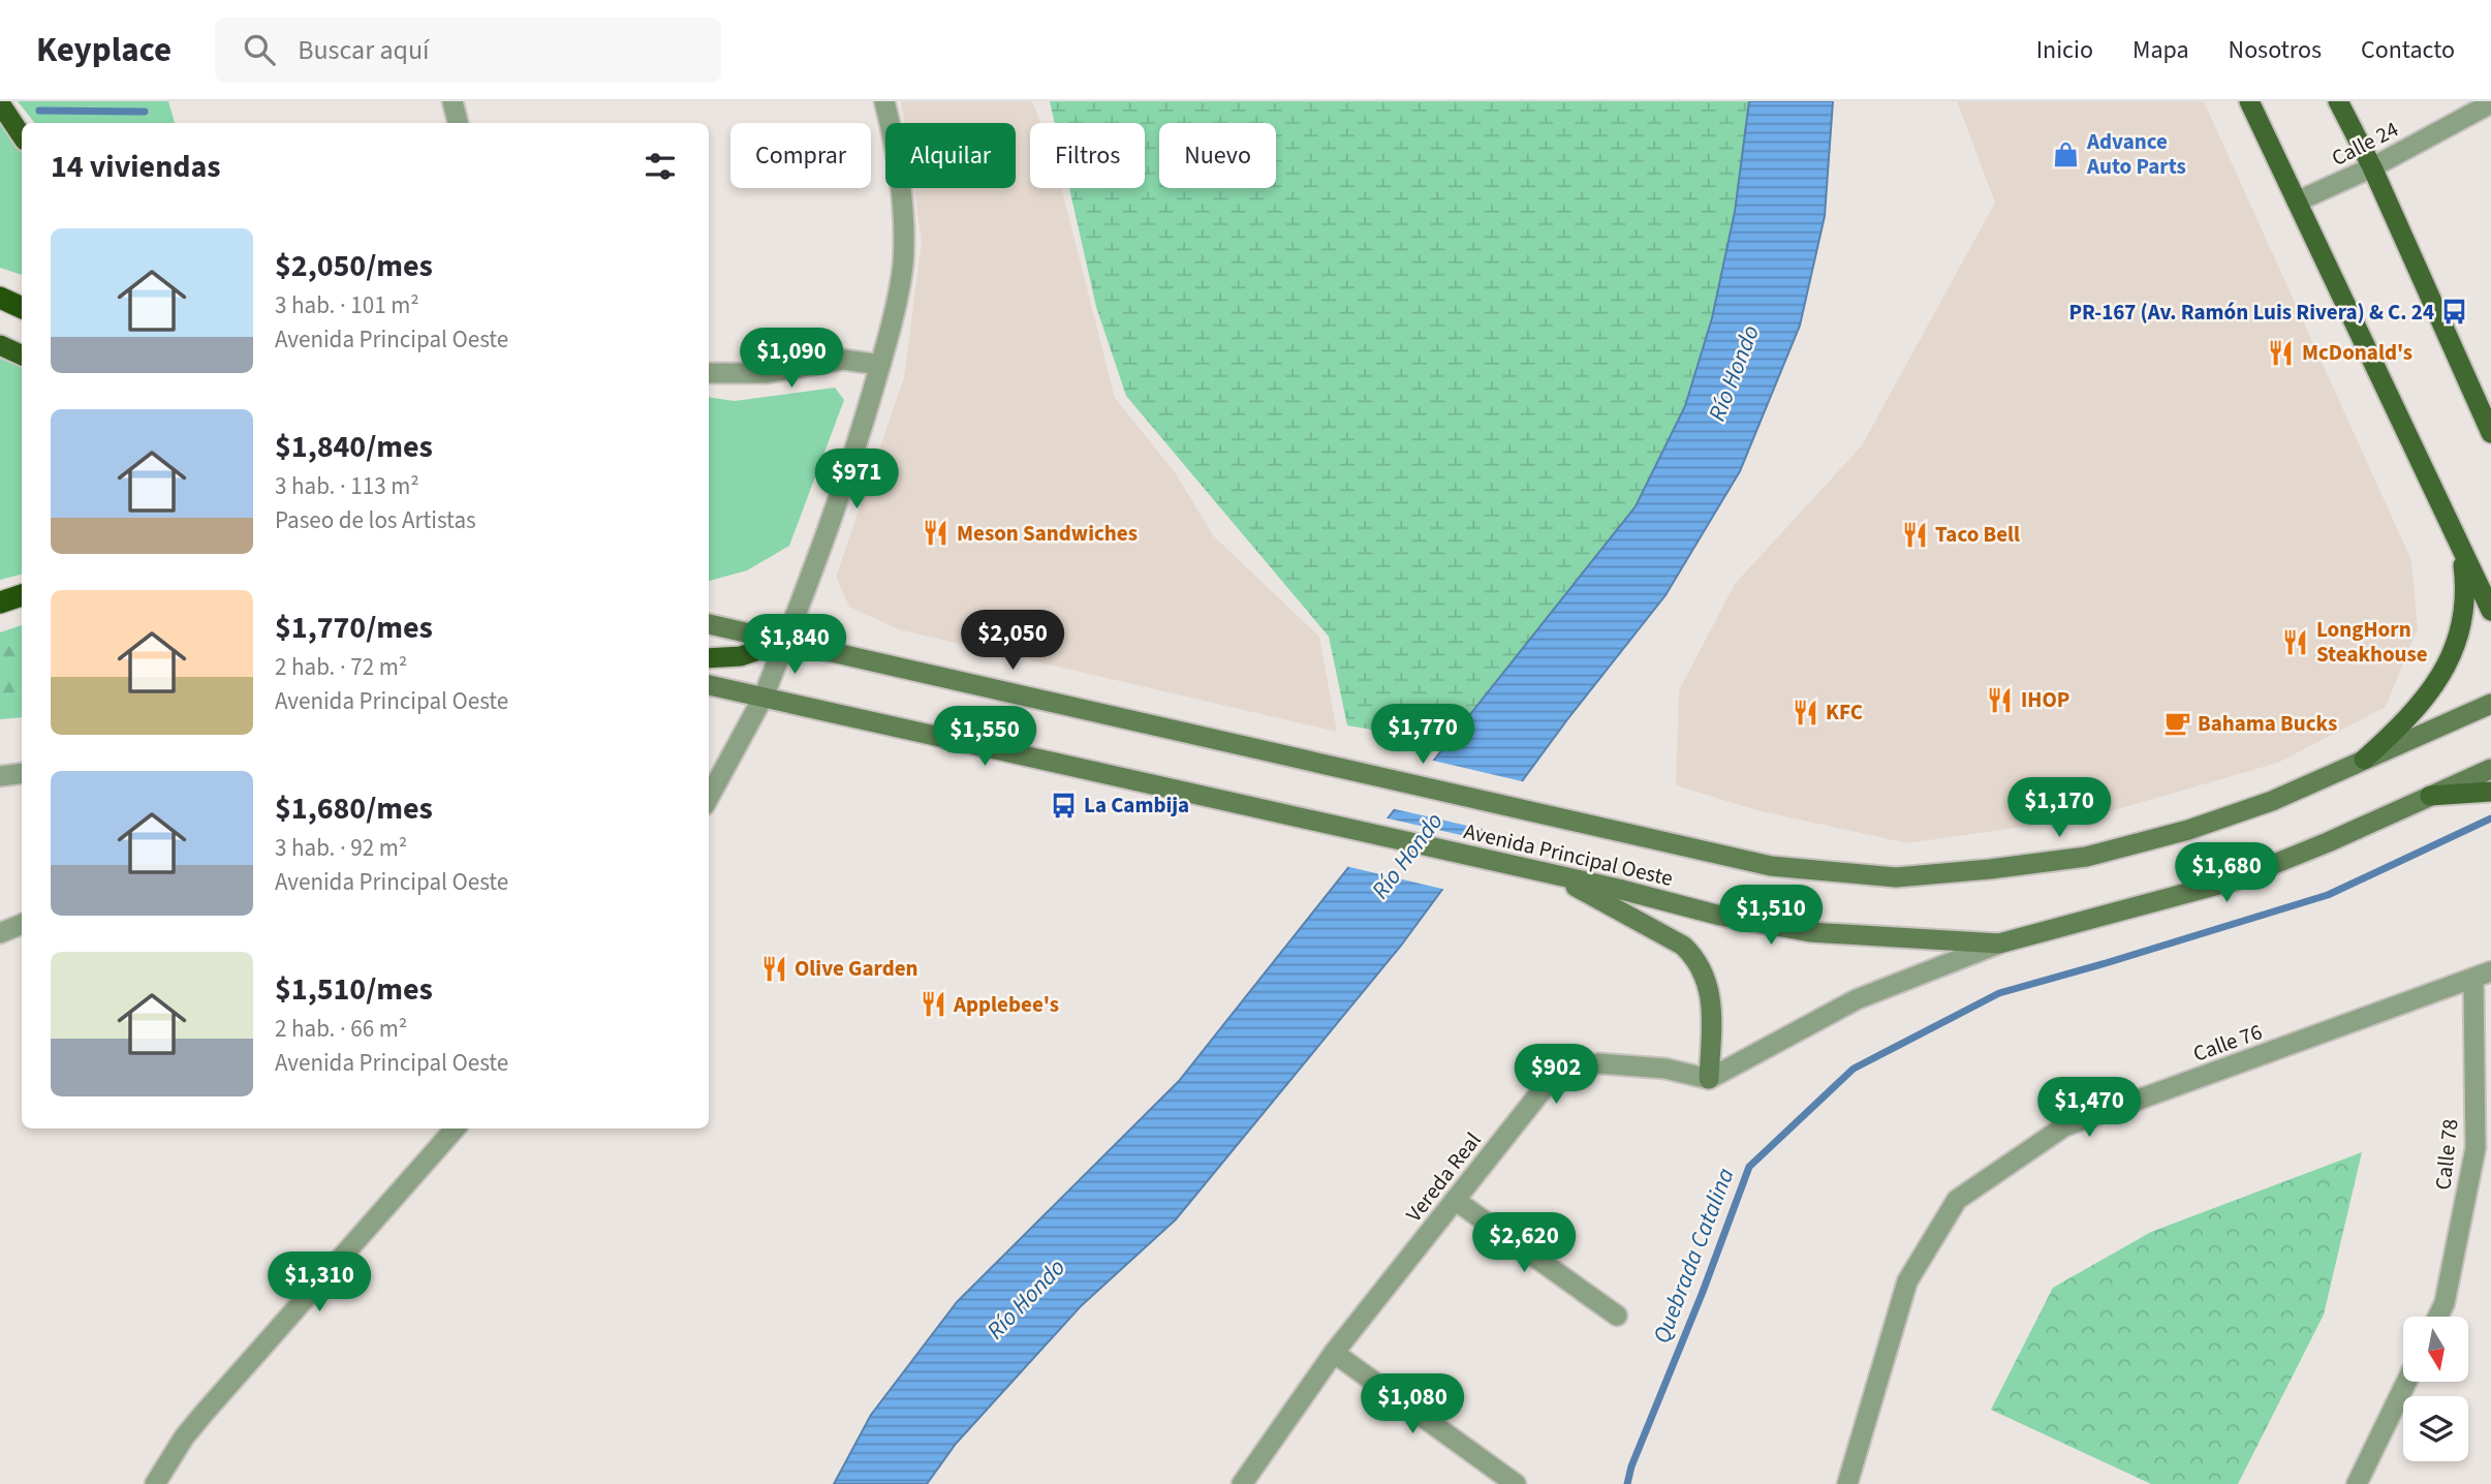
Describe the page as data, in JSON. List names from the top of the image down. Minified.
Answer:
{"streets":{"main road":["Avenida Principal Oeste"],"street":["Calle 24","Calle 76","Calle 78","Vereda Real"]},"crossings":[["Calle 76","Calle 78"]],"water":["Río Hondo","Quebrada Catalina"],"places":{"shop":["Advance Auto Parts"],"bus stop":["PR-167 (Av. Ramón Luis Rivera) & C. 24","La Cambija"],"restaurant":["McDonald's","Meson Sandwiches","Taco Bell","LongHorn Steakhouse","IHOP","KFC","Olive Garden","Applebee's"],"cafe":["Bahama Bucks"]},"north":"bottom","page":{"header":"Keyplace","search":"Buscar aquí","nav":["Inicio","Mapa","Nosotros","Contacto"],"chip":["Comprar","Alquilar","Filtros","Nuevo"],"heading":"14 viviendas","list":[{"name":"$2,050/mes","note":"3 hab. · 101 m² · Avenida Principal Oeste"},{"name":"$1,840/mes","note":"3 hab. · 113 m² · Paseo de los Artistas"},{"name":"$1,770/mes","note":"2 hab. · 72 m² · Avenida Principal Oeste"},{"name":"$1,680/mes","note":"3 hab. · 92 m² · Avenida Principal Oeste"},{"name":"$1,510/mes","note":"2 hab. · 66 m² · Avenida Principal Oeste"}],"price":["$1,090","$971","$2,050","$1,840","$1,770","$1,550","$1,170","$1,680","$1,510","$902","$1,470","$2,620","$1,310","$1,080"]}}
